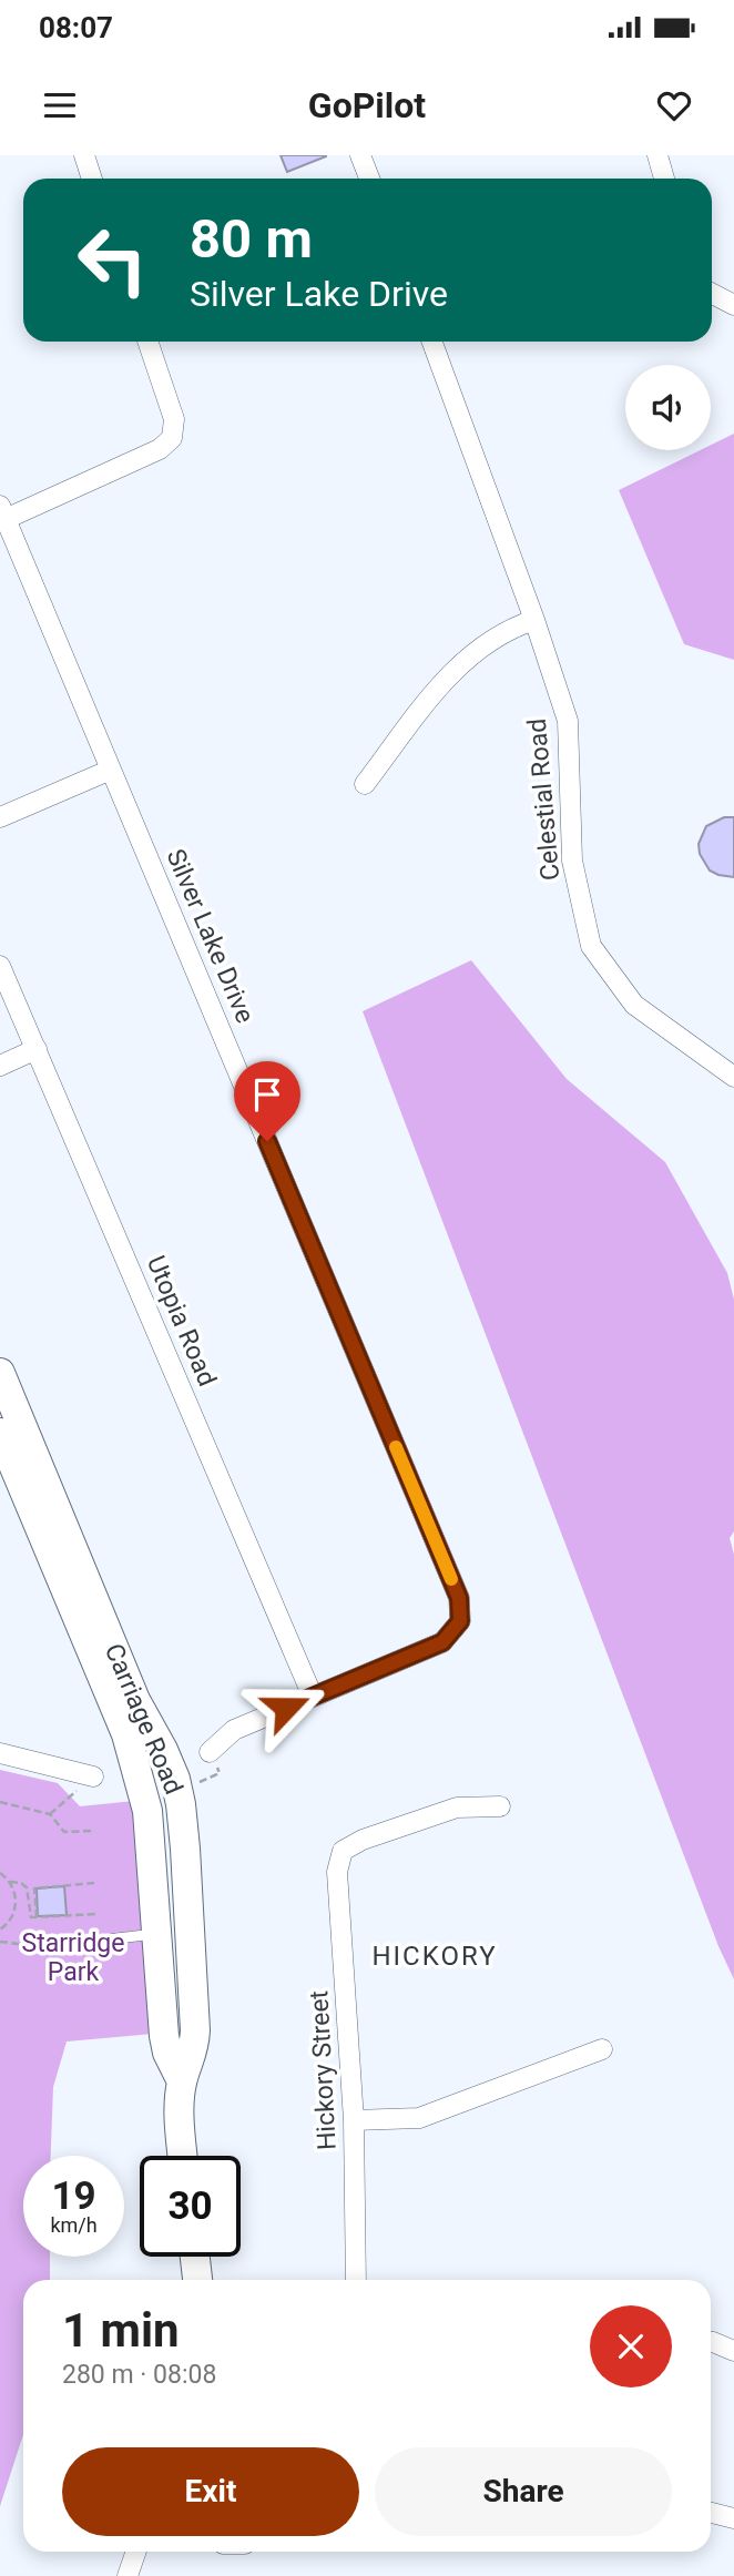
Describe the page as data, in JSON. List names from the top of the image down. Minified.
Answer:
{"streets":{"street":["Celestial Road","Silver Lake Drive","Utopia Road","Carriage Road","Hickory Street"]},"crossings":[["Silver Lake Drive","Utopia Road"]],"districts":["HICKORY"],"parks":["Starridge Park"],"page":{"status":"08:07","header":"GoPilot","turn":["80 m","Silver Lake Drive"],"speed":"19 km/h","limit":"30","heading":["1 min","280 m · 08:08"],"buttons":["Exit","Share"]}}
